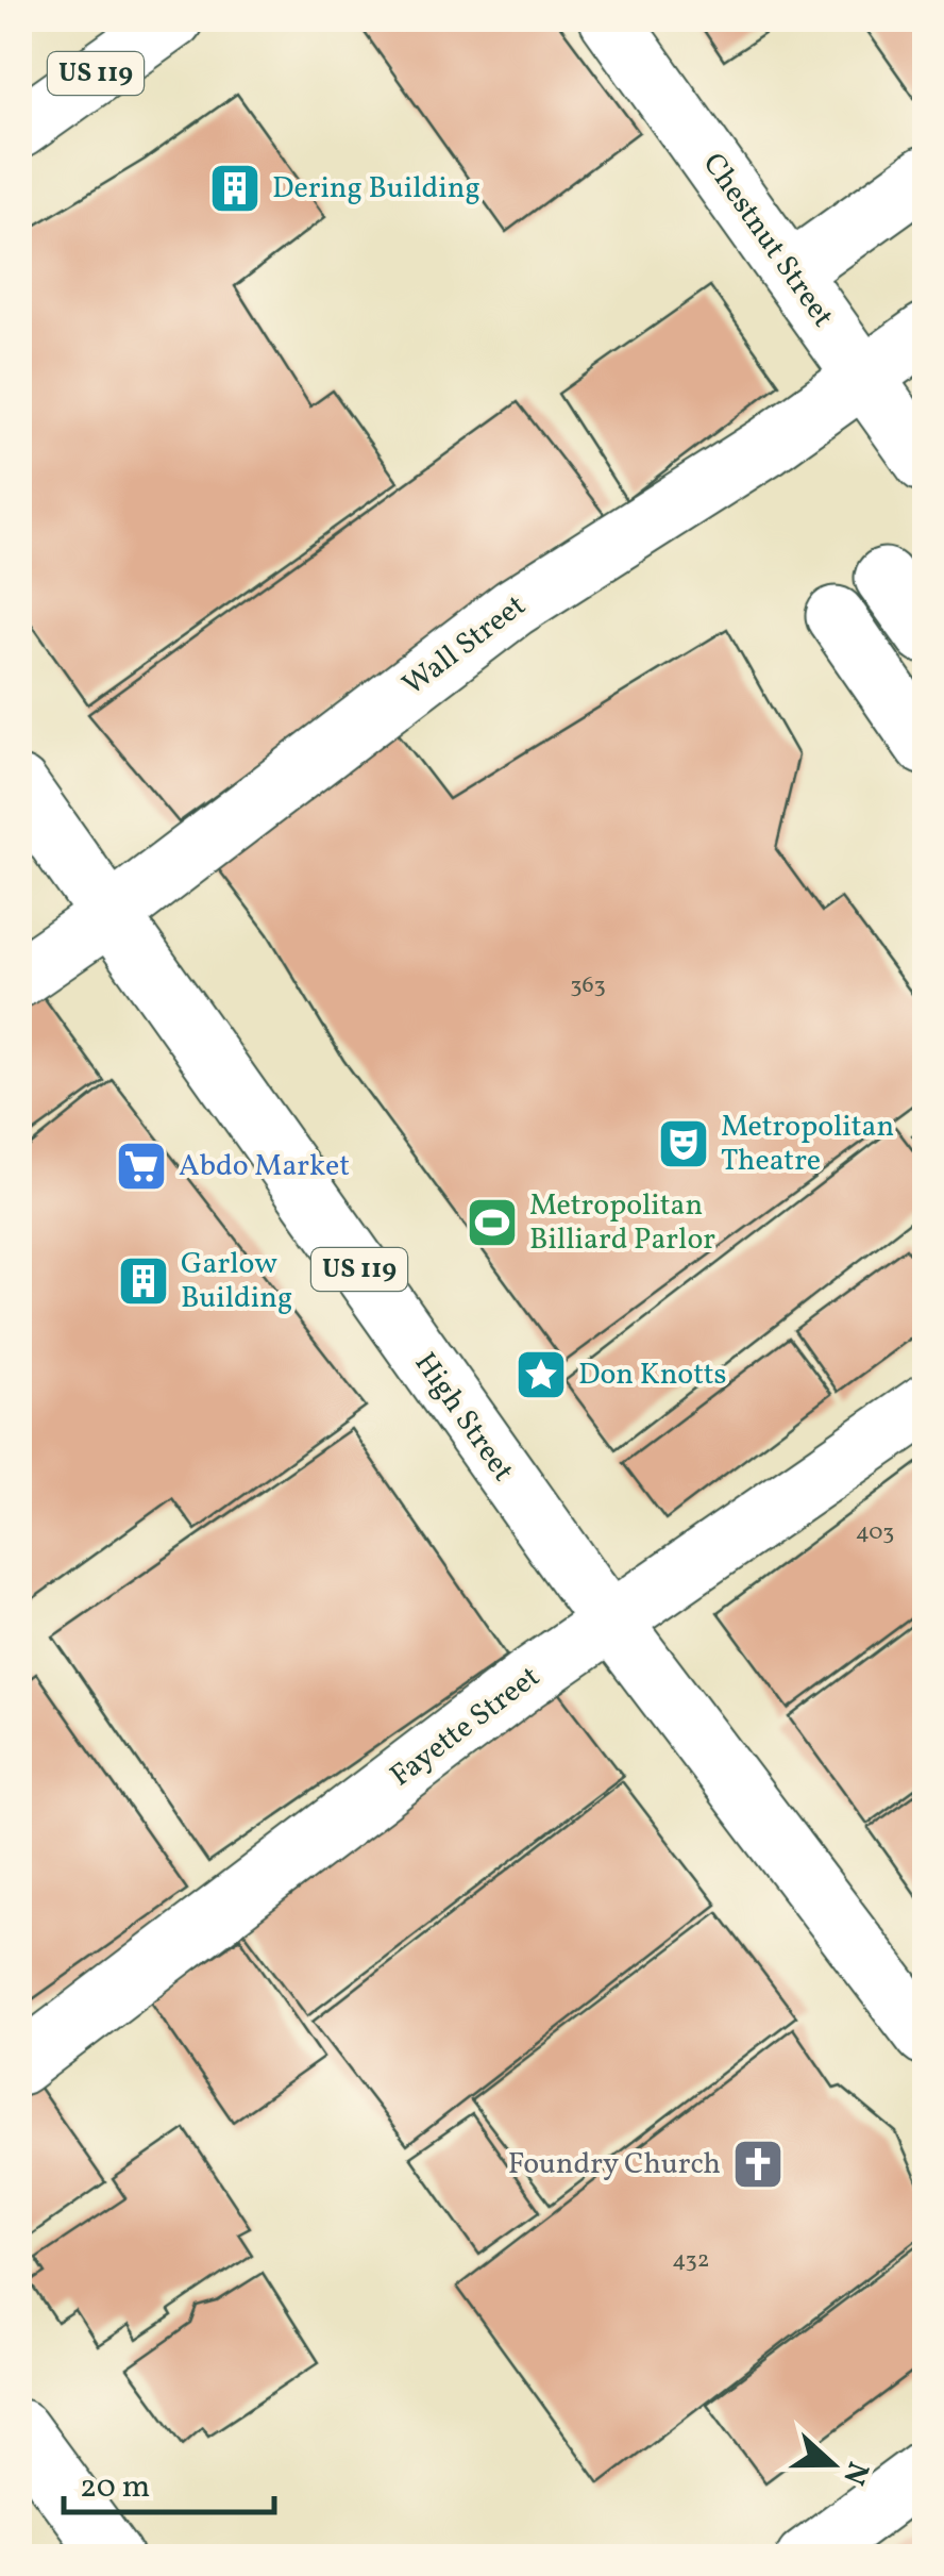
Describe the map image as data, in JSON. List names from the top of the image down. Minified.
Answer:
{"streets":{"street":["US 119","Chestnut Street","Wall Street","High Street","Fayette Street"]},"crossings":[["Chestnut Street","Wall Street"],["Wall Street","High Street"],["High Street","Fayette Street"]],"places":{"building":["Dering Building","Garlow Building"],"theatre":["Metropolitan Theatre"],"supermarket":["Abdo Market"],"sports":["Metropolitan Billiard Parlor"],"place":["Don Knotts"],"church":["Foundry Church"]},"house_numbers":["363","403","432"],"scale_bar":"20 m","north":"right"}
